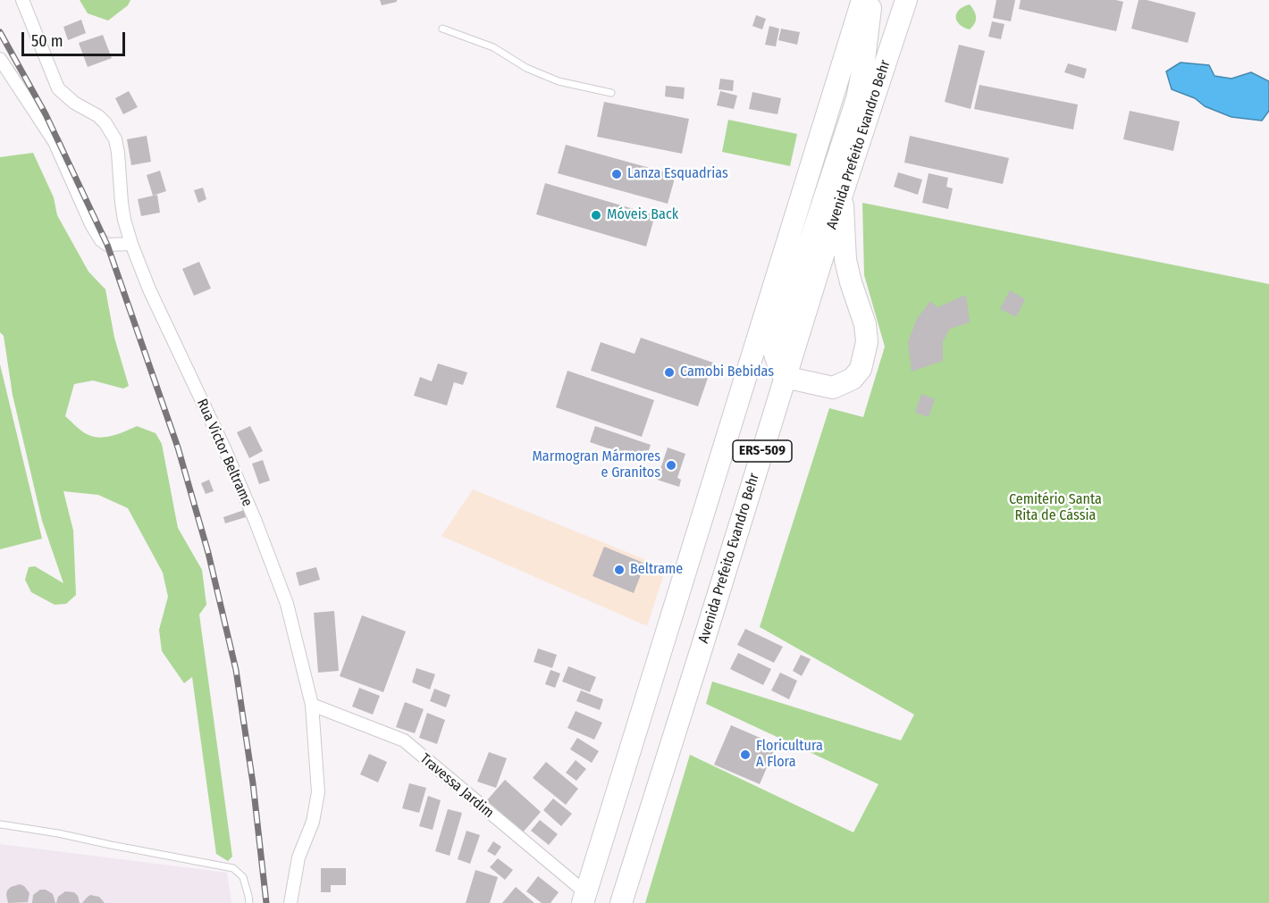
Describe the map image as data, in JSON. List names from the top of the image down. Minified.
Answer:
{"streets":{"highway":["Avenida Prefeito Evandro Behr","ERS-509"],"street":["Rua Victor Beltrame","Travessa Jardim"]},"crossings":[["ERS-509","Travessa Jardim"],["Rua Victor Beltrame","Travessa Jardim"]],"parks":["Cemitério Santa Rita de Cássia"],"places":["Lanza Esquadrias","Móveis Back","Camobi Bebidas","Marmogran Mármores e Granitos","Beltrame","Floricultura A Flora"],"scale_bar":"50 m"}
